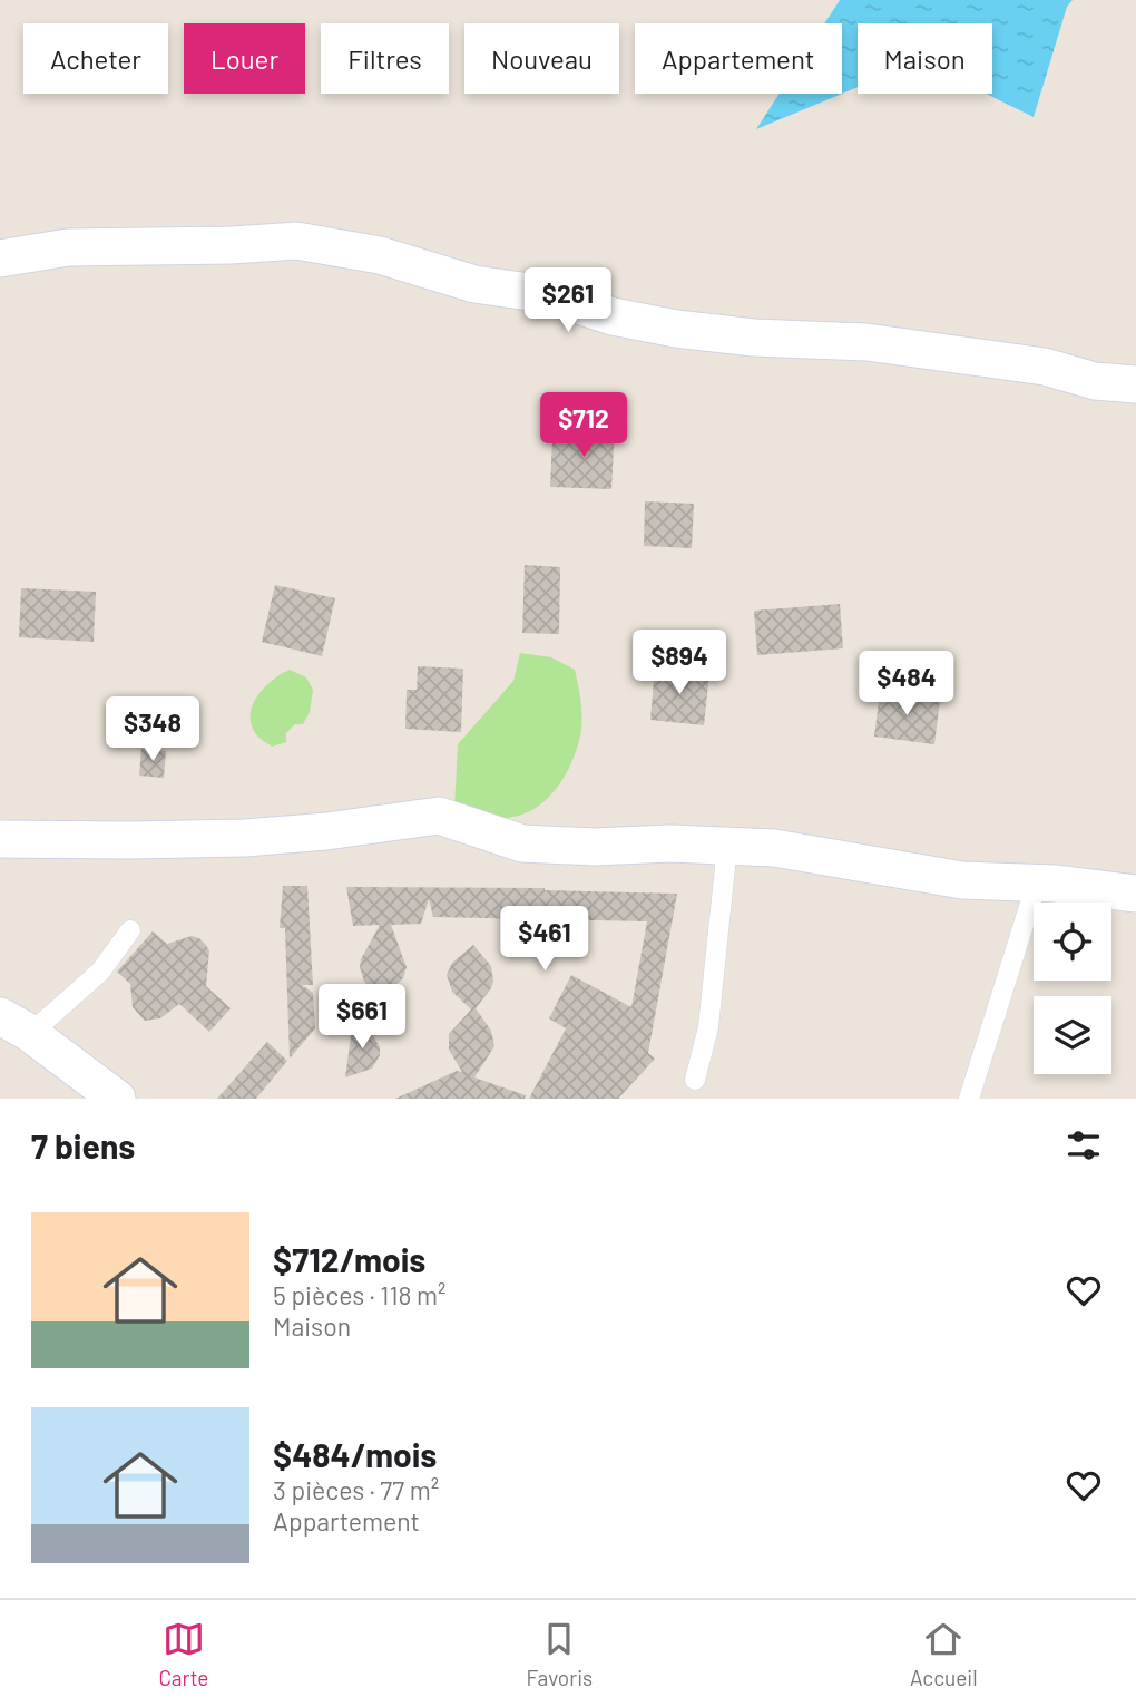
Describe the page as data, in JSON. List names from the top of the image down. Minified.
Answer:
{"page":{"chip":["Acheter","Louer","Filtres","Nouveau","Appartement","Maison"],"price":["$261","$712","$894","$484","$348","$461","$661"],"heading":"7 biens","list":[{"name":"$712/mois","note":"5 pièces · 118 m² · Maison"},{"name":"$484/mois","note":"3 pièces · 77 m² · Appartement"}],"tabs":["Carte","Favoris","Accueil"]}}
